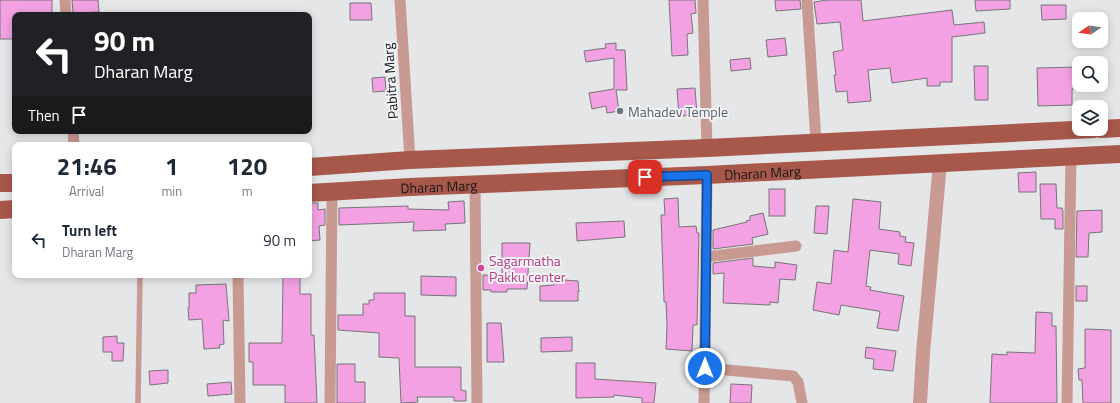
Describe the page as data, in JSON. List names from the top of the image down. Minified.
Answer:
{"streets":{"main road":["Dharan Marg"],"street":["Pabitra Marg"]},"crossings":[["Pabitra Marg","Dharan Marg"]],"places":["Mahadev Temple","Sagarmatha Pakku center"],"north":"left","page":{"turn":["90 m","Dharan Marg"],"then":"Then","eta":["21:46","Arrival","1","min","120","m"],"list":[{"name":"Turn left","note":"Dharan Marg","value":"90 m"}]}}
